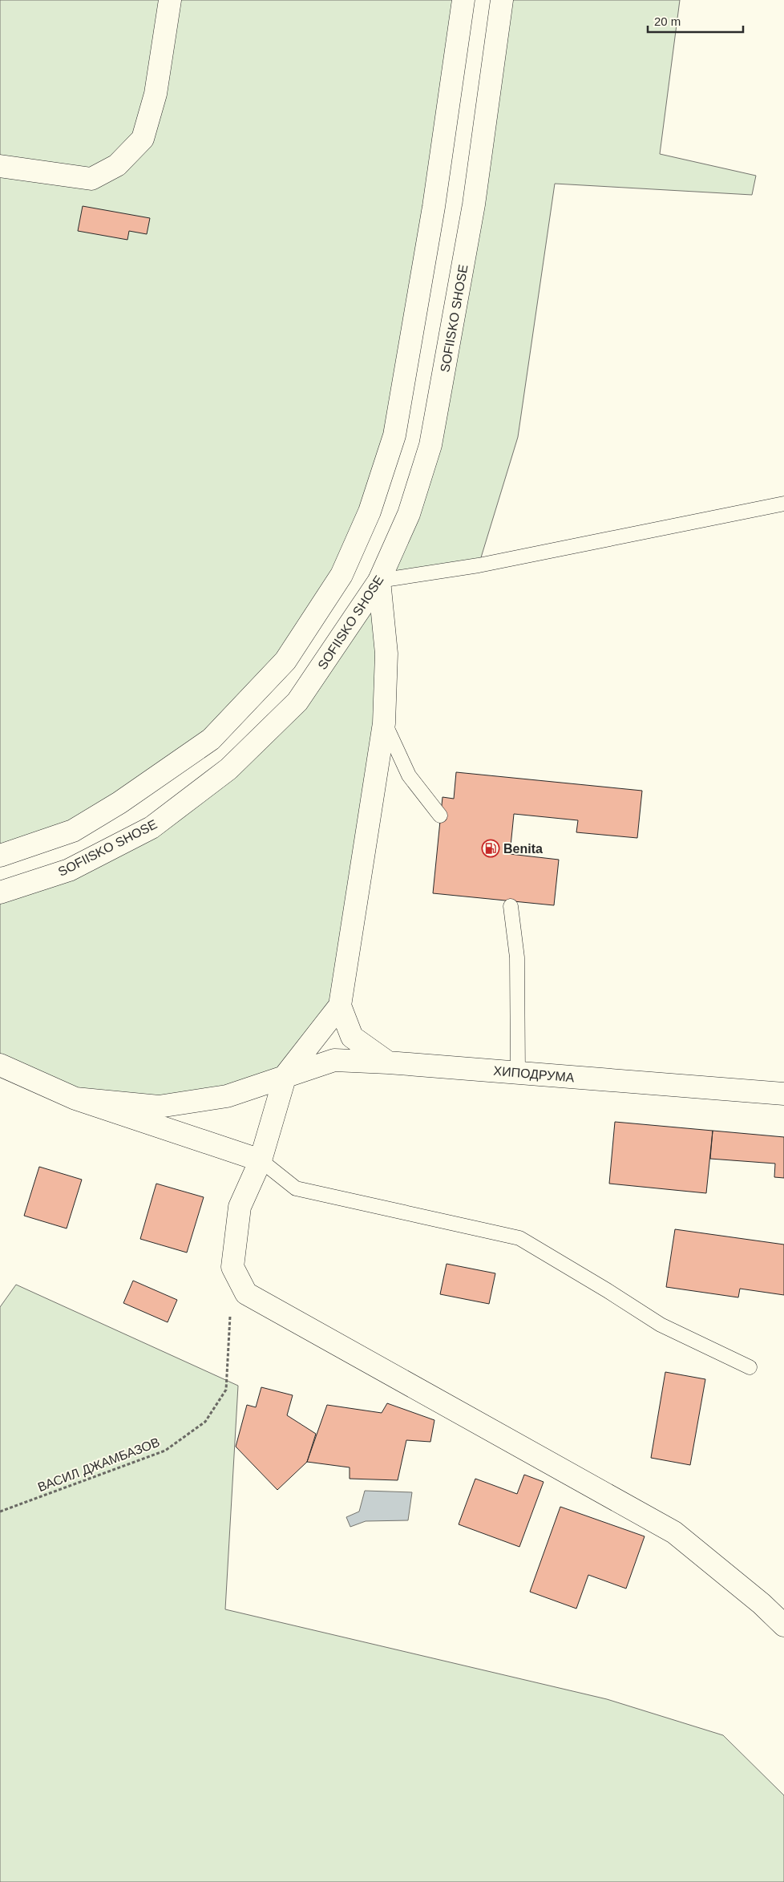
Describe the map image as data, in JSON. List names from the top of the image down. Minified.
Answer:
{"streets":{"street":["SOFIISKO SHOSE","ХИПОДРУМА"],"path":["ВАСИЛ ДЖАМБАЗОВ"]},"places":{"fuel station":["Benita"]},"scale_bar":"20 m"}
